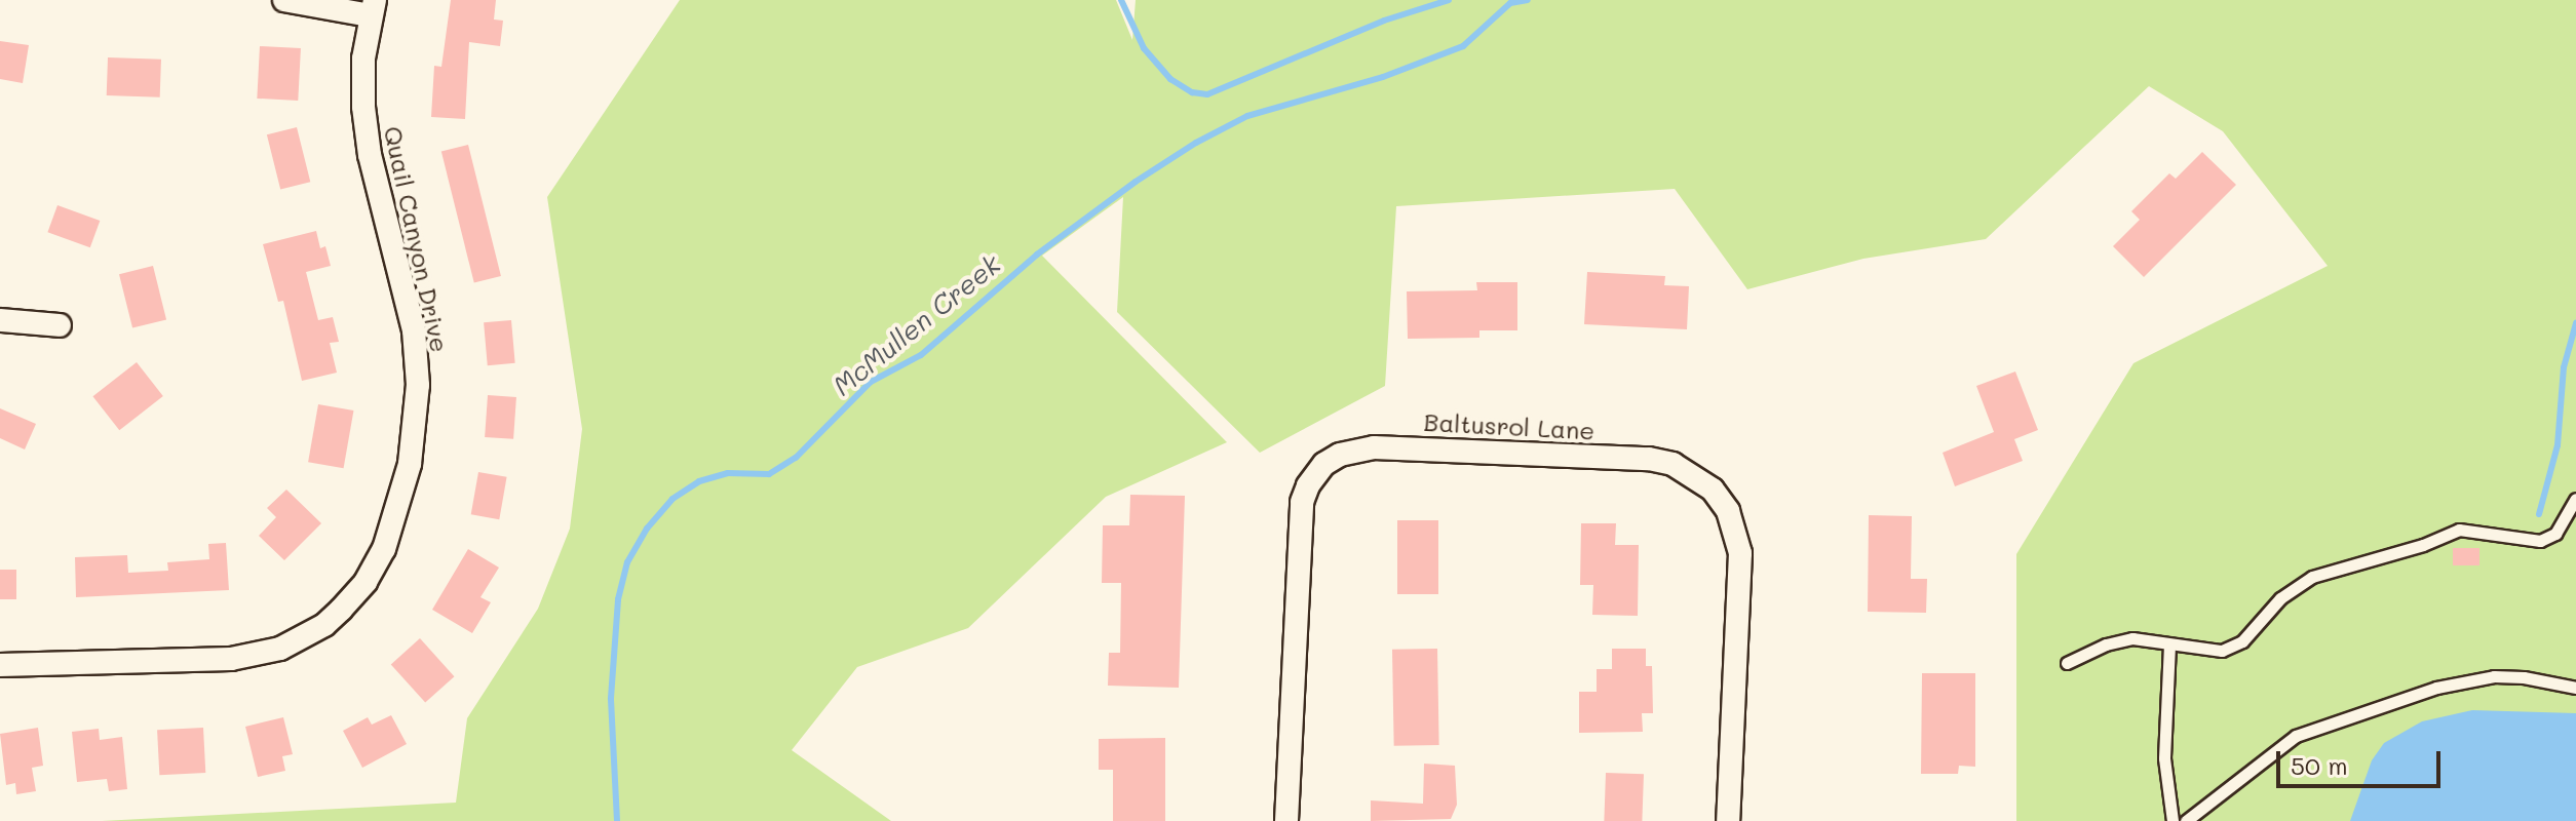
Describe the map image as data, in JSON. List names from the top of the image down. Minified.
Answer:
{"streets":{"street":["Quail Canyon Drive","Baltusrol Lane"]},"water":["McMullen Creek"],"scale_bar":"50 m"}
